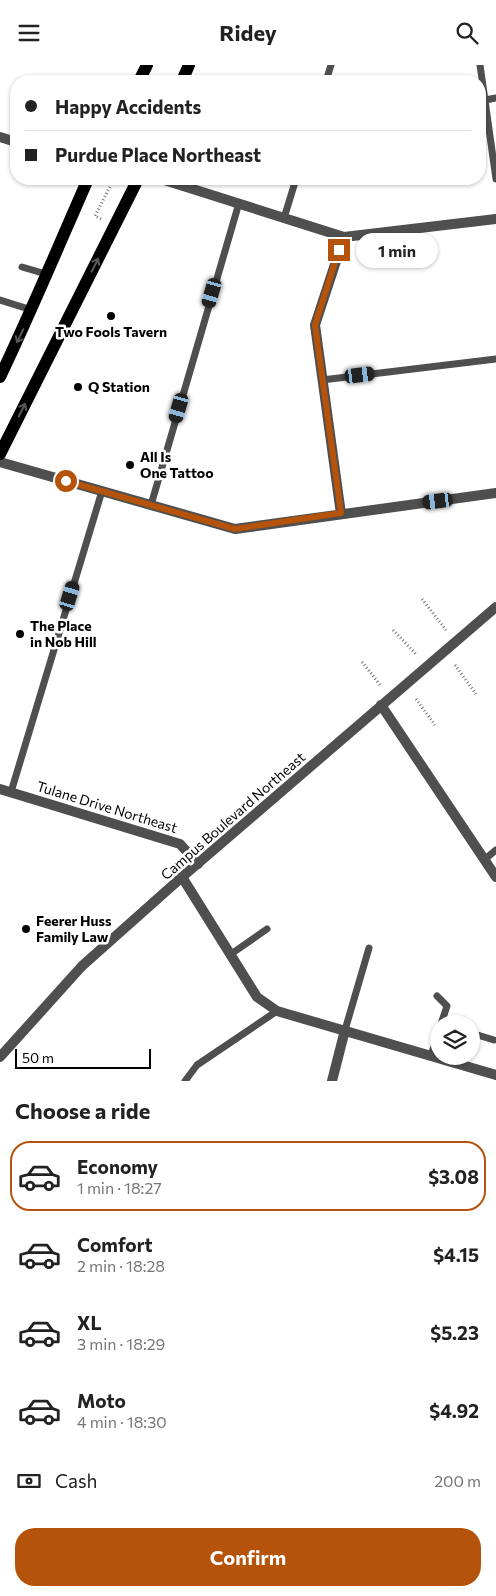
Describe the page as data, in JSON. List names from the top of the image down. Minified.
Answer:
{"streets":{"street":["Tulane Drive Northeast","Campus Boulevard Northeast"]},"crossings":[["Tulane Drive Northeast","Campus Boulevard Northeast"]],"places":["Two Fools Tavern","Q Station","All Is One Tattoo","The Place in Nob Hill","Feerer Huss Family Law"],"scale_bar":"50 m","page":{"header":"Ridey","banner":["Happy Accidents","Purdue Place Northeast"],"bubble":"1 min","scale":"50 m","heading":"Choose a ride","list":[{"name":"Economy","note":"1 min · 18:27","value":"$3.08"},{"name":"Comfort","note":"2 min · 18:28","value":"$4.15"},{"name":"XL","note":"3 min · 18:29","value":"$5.23"},{"name":"Moto","note":"4 min · 18:30","value":"$4.92"}],"pay":["Cash","200 m"],"buttons":"Confirm"}}
